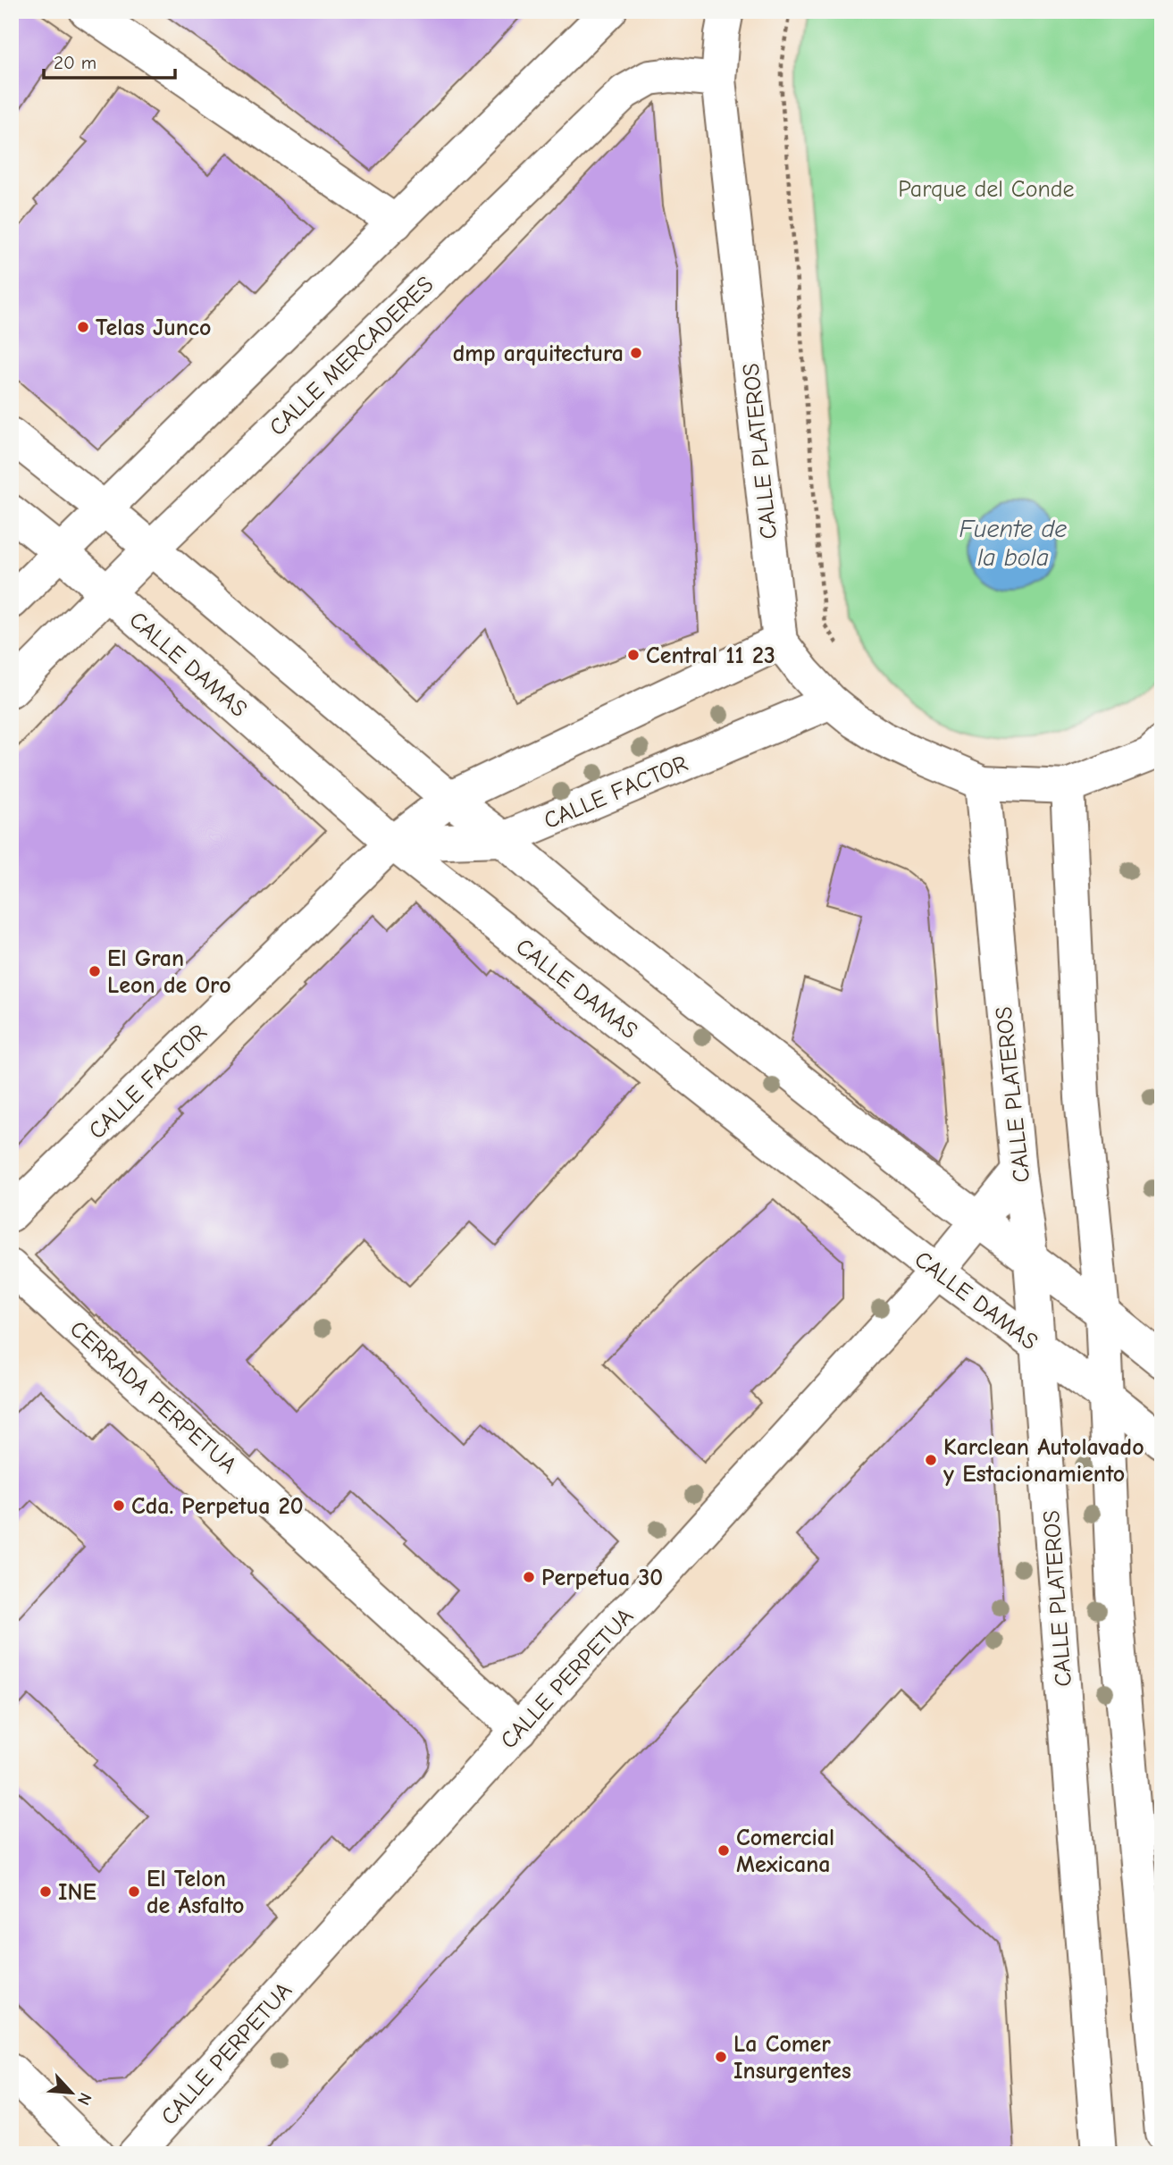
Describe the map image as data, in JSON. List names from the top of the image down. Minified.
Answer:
{"streets":{"street":["CALLE MERCADERES","CALLE PLATEROS","CALLE DAMAS","CALLE FACTOR","CERRADA PERPETUA","CALLE PERPETUA"]},"crossings":[["CALLE MERCADERES","CALLE PLATEROS"],["CALLE MERCADERES","CALLE DAMAS"],["CALLE PLATEROS","CALLE DAMAS"],["CALLE PLATEROS","CALLE FACTOR"],["CALLE PLATEROS","CALLE PERPETUA"],["CALLE DAMAS","CALLE FACTOR"],["CALLE DAMAS","CALLE PERPETUA"],["CERRADA PERPETUA","CALLE PERPETUA"]],"water":["Fuente de la bola"],"parks":["Parque del Conde"],"places":["Telas Junco","dmp arquitectura","Central 11 23","El Gran Leon de Oro","Karclean Autolavado y Estacionamiento","Cda. Perpetua 20","Perpetua 30","Comercial Mexicana","INE","El Telon de Asfalto","La Comer Insurgentes"],"scale_bar":"20 m","north":"bottom right"}
